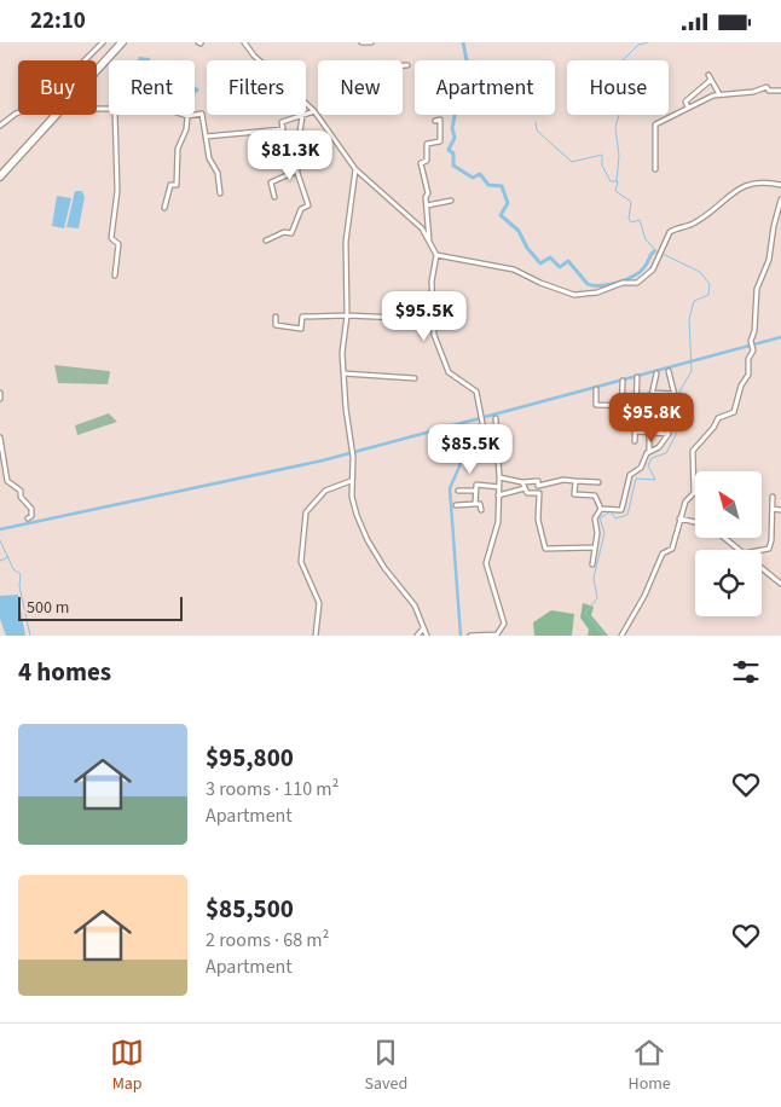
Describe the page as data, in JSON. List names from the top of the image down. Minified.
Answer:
{"scale_bar":"500 m","north":"top left","page":{"status":"22:10","chip":["Buy","Rent","Filters","New","Apartment","House"],"price":["$81.3K","$95.5K","$95.8K","$85.5K"],"scale":"500 m","heading":"4 homes","list":[{"name":"$95,800","note":"3 rooms · 110 m² · Apartment"},{"name":"$85,500","note":"2 rooms · 68 m² · Apartment"}],"tabs":["Map","Saved","Home"]}}
